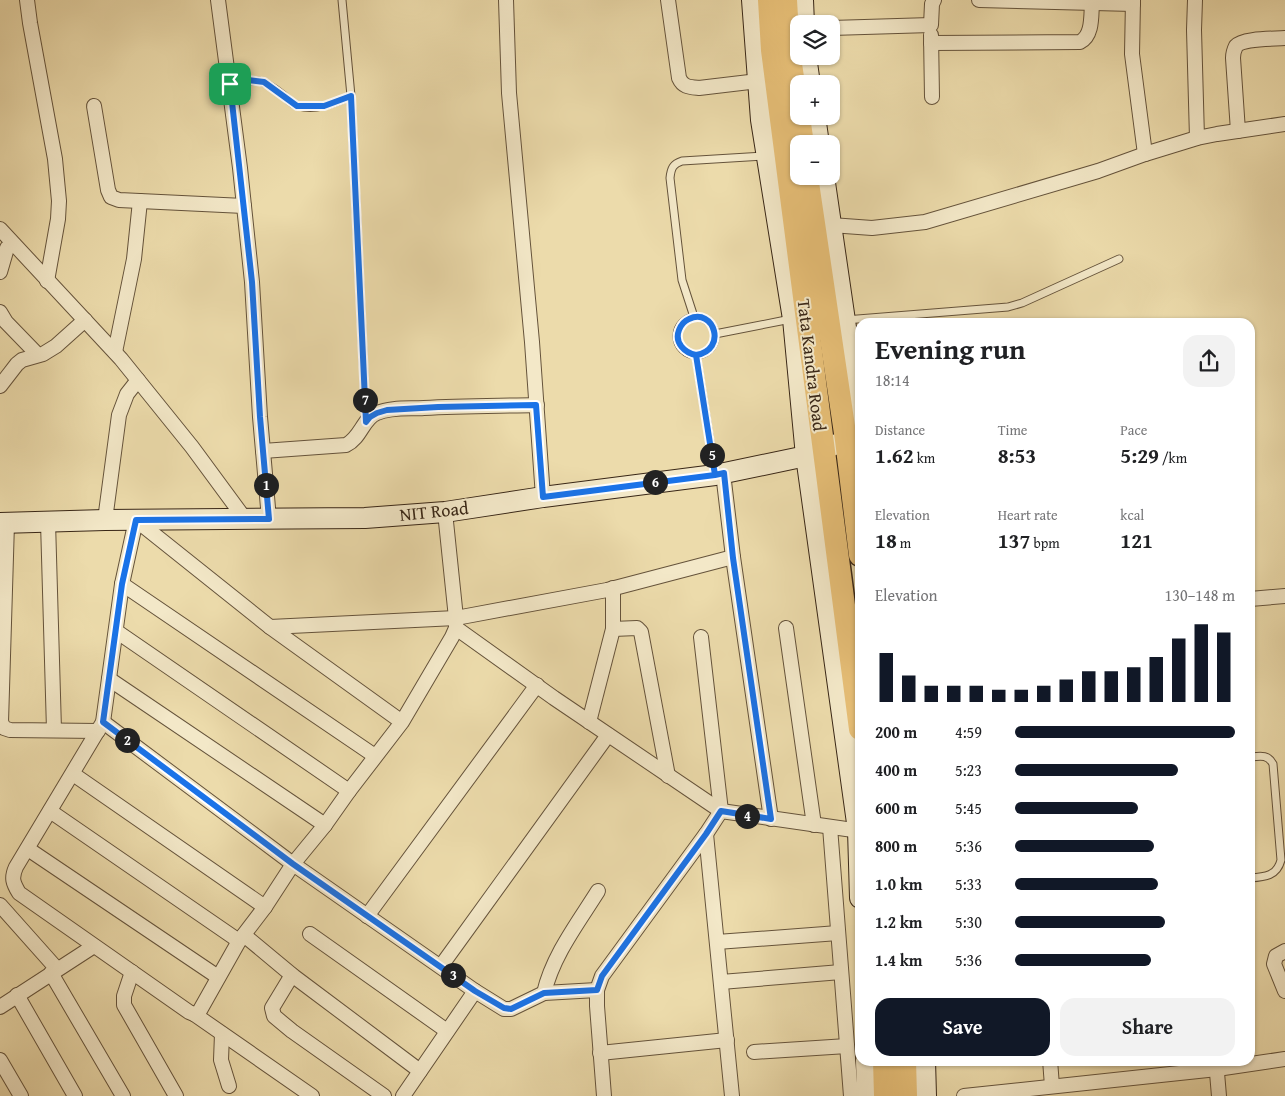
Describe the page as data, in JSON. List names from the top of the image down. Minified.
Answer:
{"streets":{"main road":["Tata Kandra Road"],"street":["NIT Road"]},"crossings":[["Tata Kandra Road","NIT Road"]],"page":{"map_buttons":["+","−"],"heading":["Evening run","18:14"],"pins":["7","5","6","1","2","4","3"],"stats":[["Distance","1.62 km"],["Time","8:53"],["Pace","5:29 /km"],["Elevation","18 m"],["Heart rate","137 bpm"],["kcal","121"]],"chart":["Elevation","130–148 m"],"list":[{"name":"200 m","note":"4:59"},{"name":"400 m","note":"5:23"},{"name":"600 m","note":"5:45"},{"name":"800 m","note":"5:36"},{"name":"1.0 km","note":"5:33"},{"name":"1.2 km","note":"5:30"},{"name":"1.4 km","note":"5:36"}],"buttons":["Save","Share"]}}
